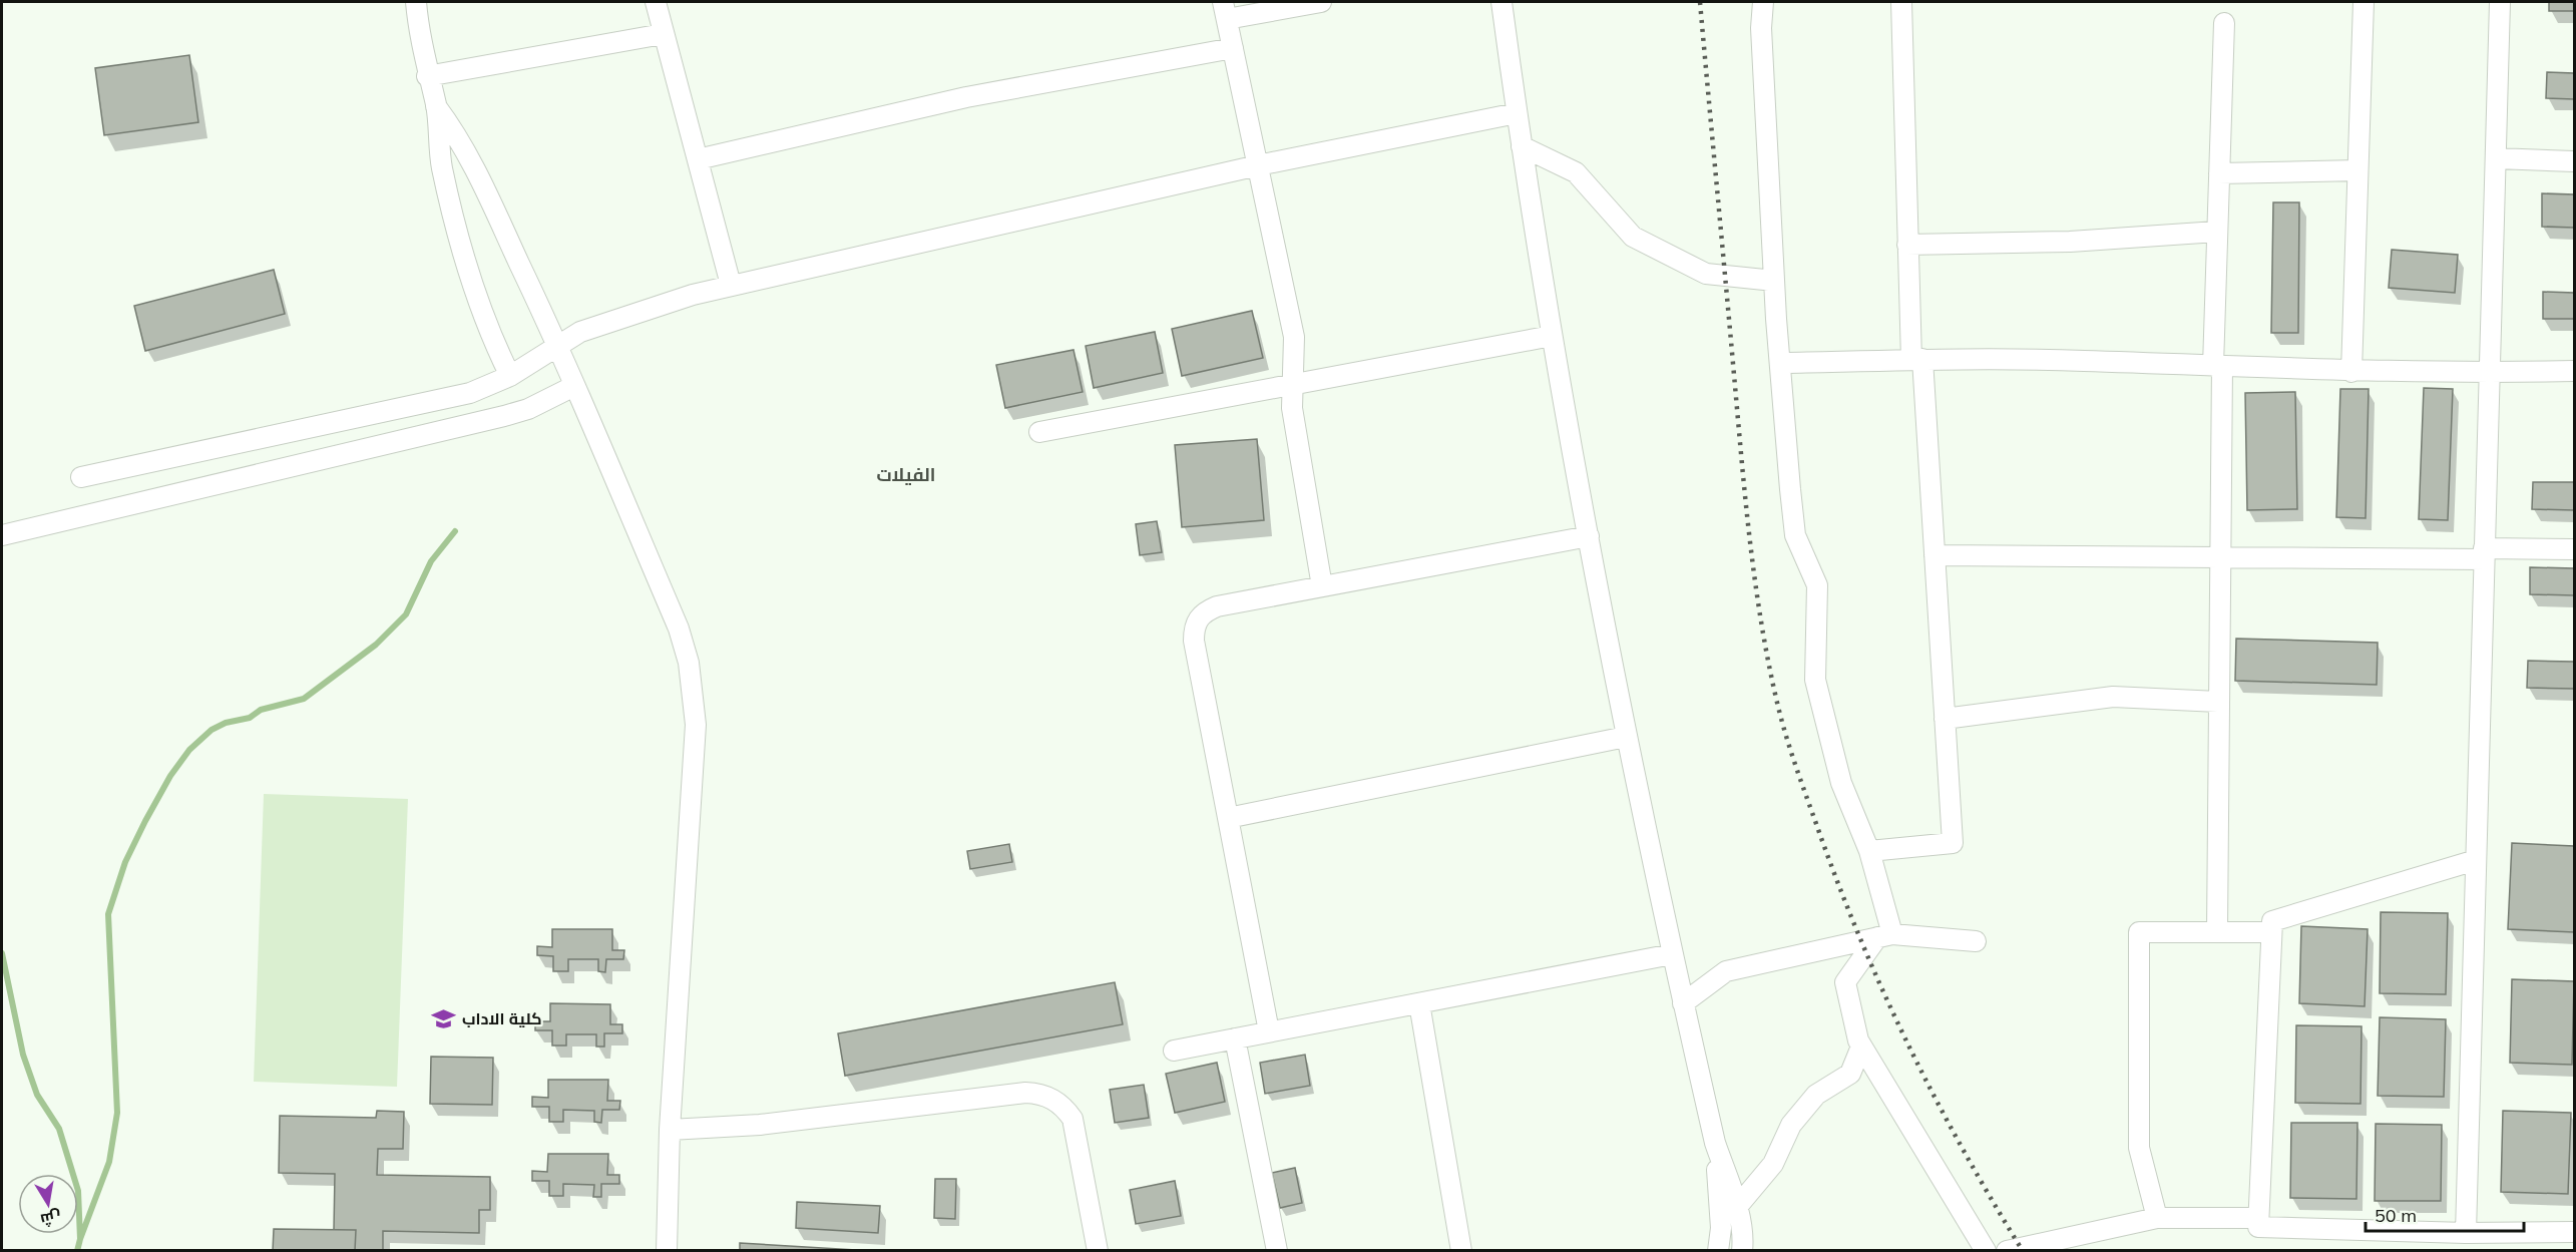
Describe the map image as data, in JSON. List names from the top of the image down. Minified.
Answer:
{"districts":["الفيلات"],"places":{"school or university":["كلية الاداب"]},"scale_bar":"50 m","north":"bottom"}
